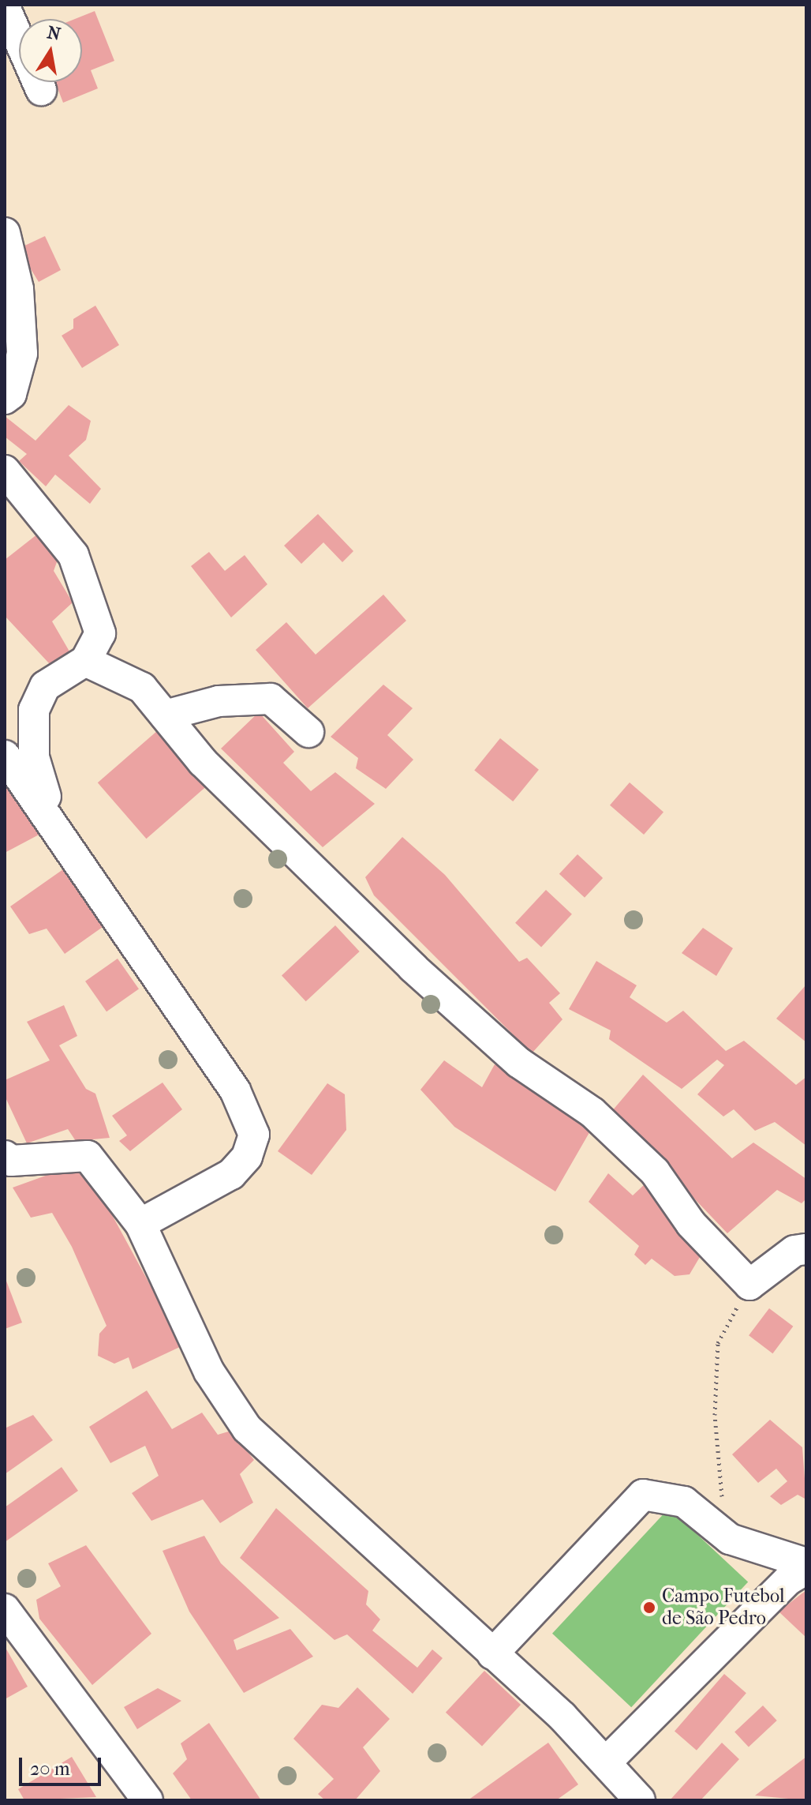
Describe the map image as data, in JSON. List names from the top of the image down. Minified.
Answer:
{"places":["Campo Futebol de São Pedro"],"scale_bar":"20 m","north":"top"}
